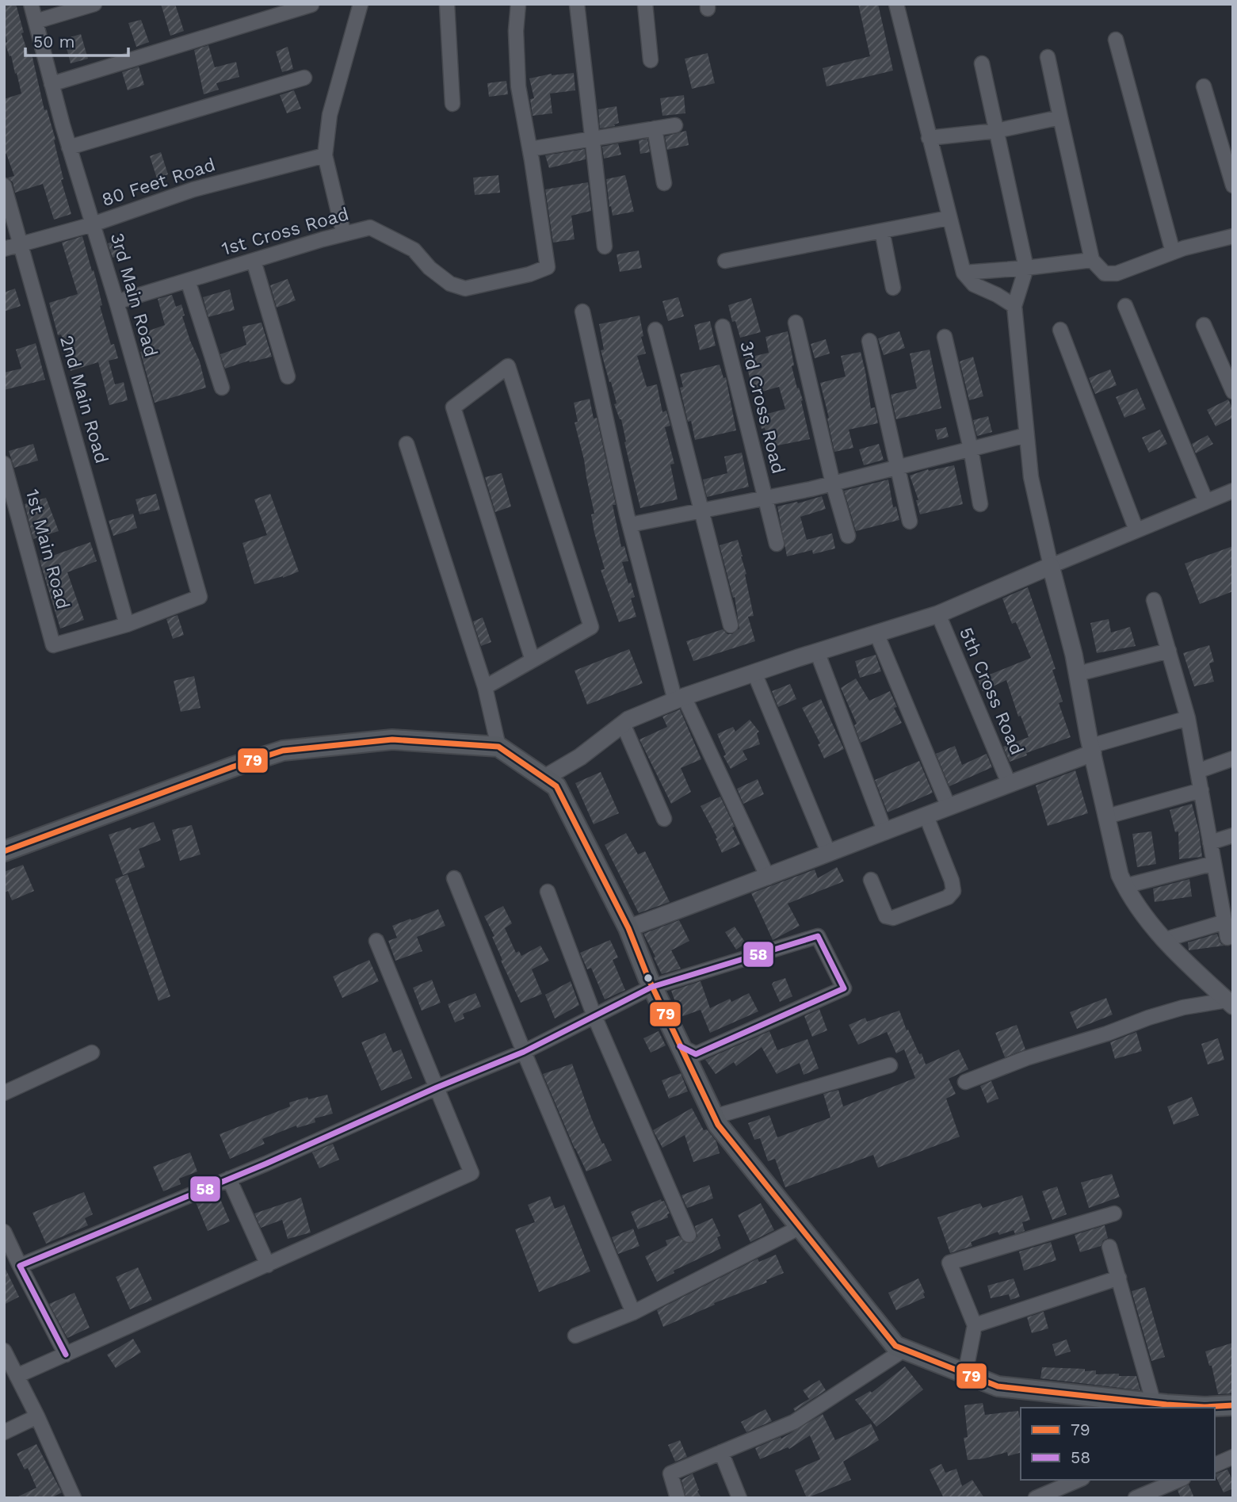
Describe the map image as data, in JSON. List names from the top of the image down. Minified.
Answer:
{"streets":{"street":["80 Feet Road","1st Cross Road","3rd Main Road","2nd Main Road","3rd Cross Road","1st Main Road","5th Cross Road"]},"crossings":[["80 Feet Road","3rd Main Road"],["80 Feet Road","2nd Main Road"],["1st Cross Road","3rd Main Road"],["3rd Main Road","2nd Main Road"],["3rd Main Road","1st Main Road"],["2nd Main Road","1st Main Road"]],"lines":["transit line 79","transit line 58"],"legend":["79","58"],"scale_bar":"50 m"}
